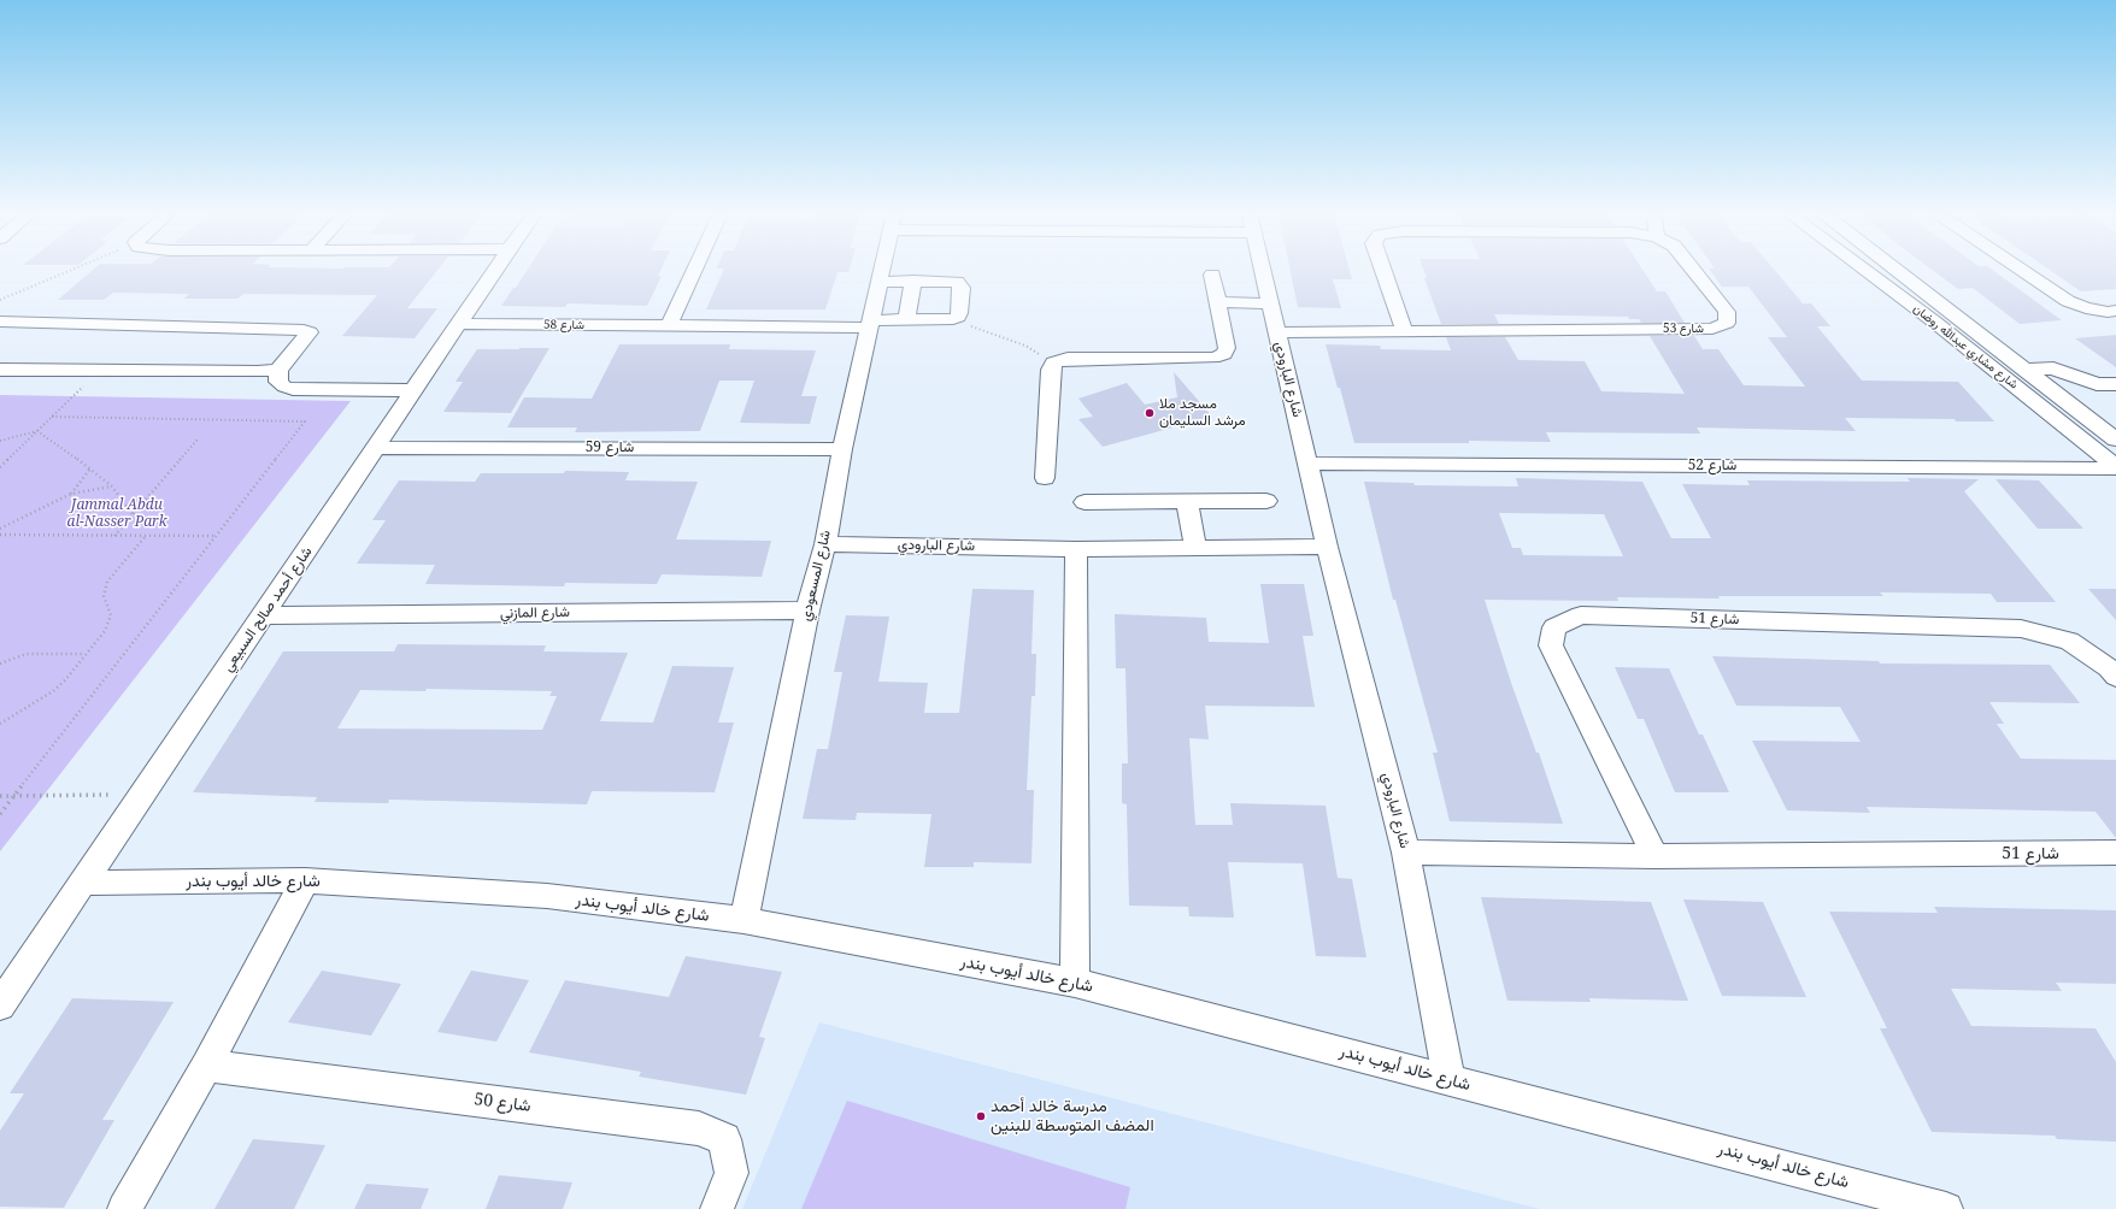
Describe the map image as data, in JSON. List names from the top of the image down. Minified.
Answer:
{"streets":{"street":["شارع 58","شارع 53","شارع مشاري عبدالله روضان","شارع البارودي","شارع 59","شارع 52","شارع المسعودي","شارع أحمد صالح السبيعي","شارع المازني","شارع 51","شارع خالد أيوب بندر","شارع 50"]},"crossings":[["شارع 58","شارع المسعودي"],["شارع 58","شارع أحمد صالح السبيعي"],["شارع 53","شارع البارودي"],["شارع مشاري عبدالله روضان","شارع 52"],["شارع البارودي","شارع 52"],["شارع البارودي","شارع المسعودي"],["شارع البارودي","شارع 51"],["شارع البارودي","شارع خالد أيوب بندر"],["شارع 59","شارع المسعودي"],["شارع 59","شارع أحمد صالح السبيعي"],["شارع المسعودي","شارع المازني"],["شارع المسعودي","شارع خالد أيوب بندر"],["شارع أحمد صالح السبيعي","شارع المازني"],["شارع أحمد صالح السبيعي","شارع خالد أيوب بندر"]],"parks":["Jammal Abdu al-Nasser Park"],"places":["مسجد ملا مرشد السليمان","مدرسة خالد أحمد المضف المتوسطة للبنين"]}
